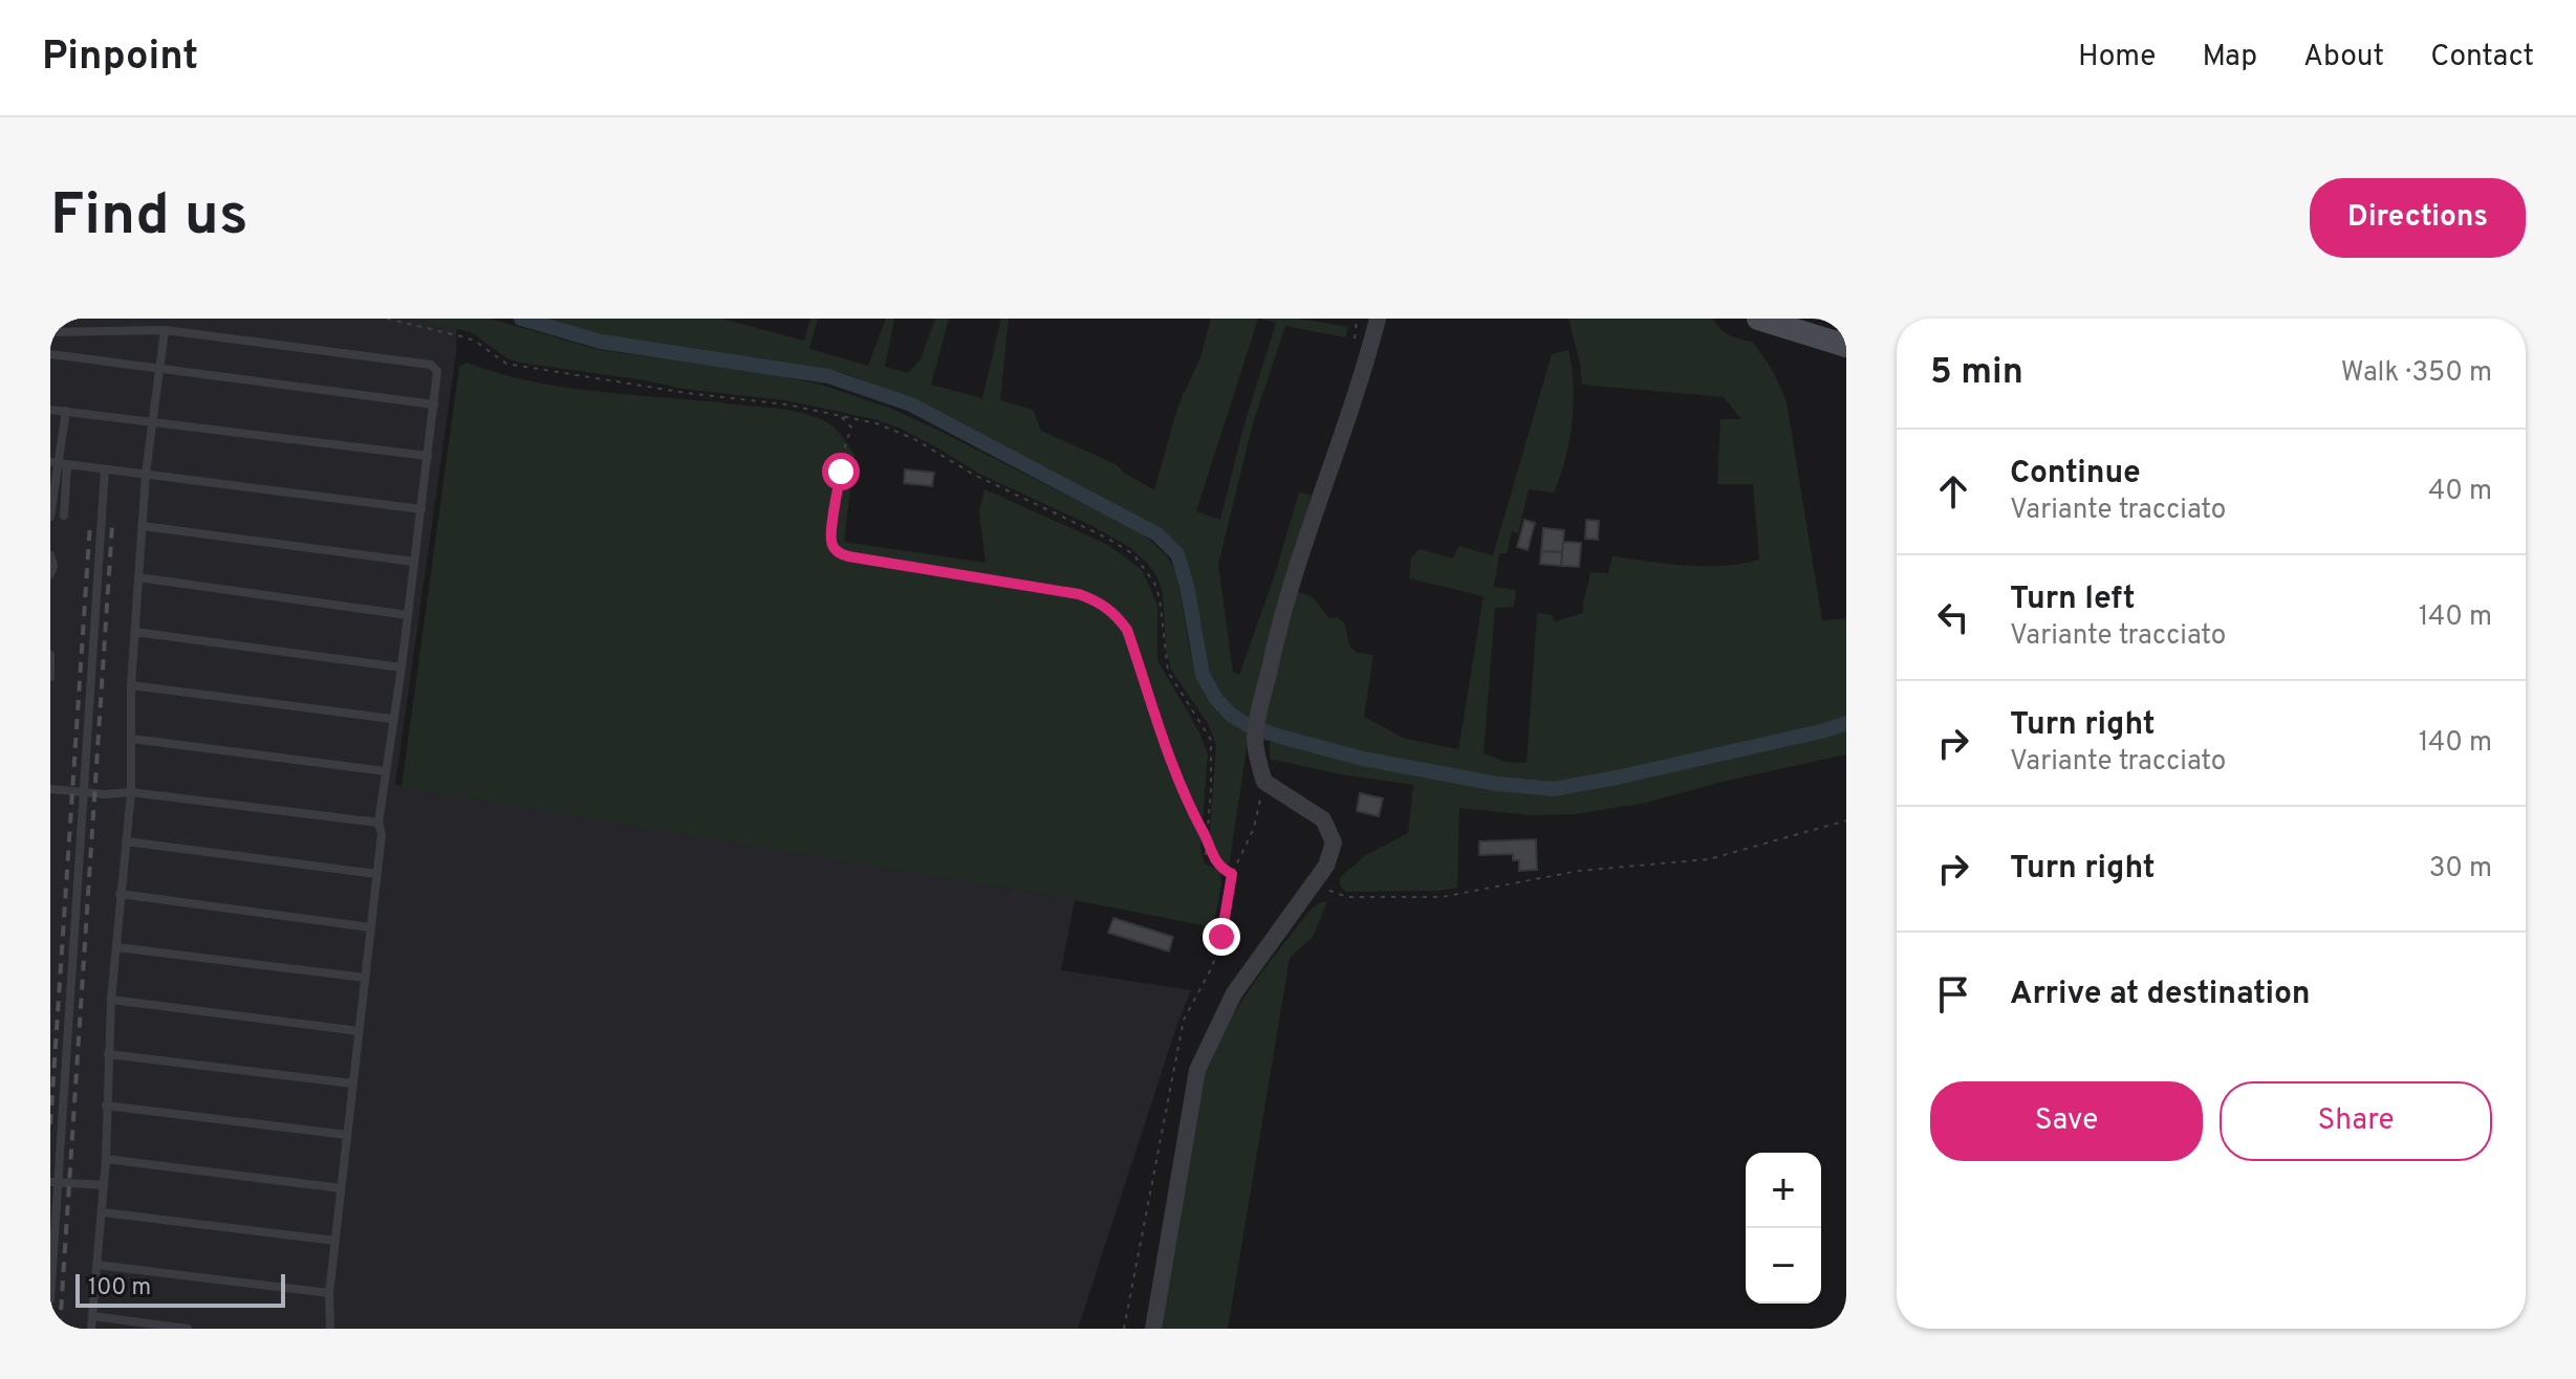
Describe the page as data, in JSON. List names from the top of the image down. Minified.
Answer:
{"scale_bar":"100 m","page":{"header":"Pinpoint","nav":["Home","Map","About","Contact"],"buttons":["Directions",["Save","Share"]],"title":"Find us","heading":["5 min","Walk · 350 m"],"list":[["Continue","Variante tracciato","40 m"],["Turn left","Variante tracciato","140 m"],["Turn right","Variante tracciato","140 m"],["Turn right","30 m"],"Arrive at destination"],"map_buttons":["+","−"],"scale":"100 m"}}
